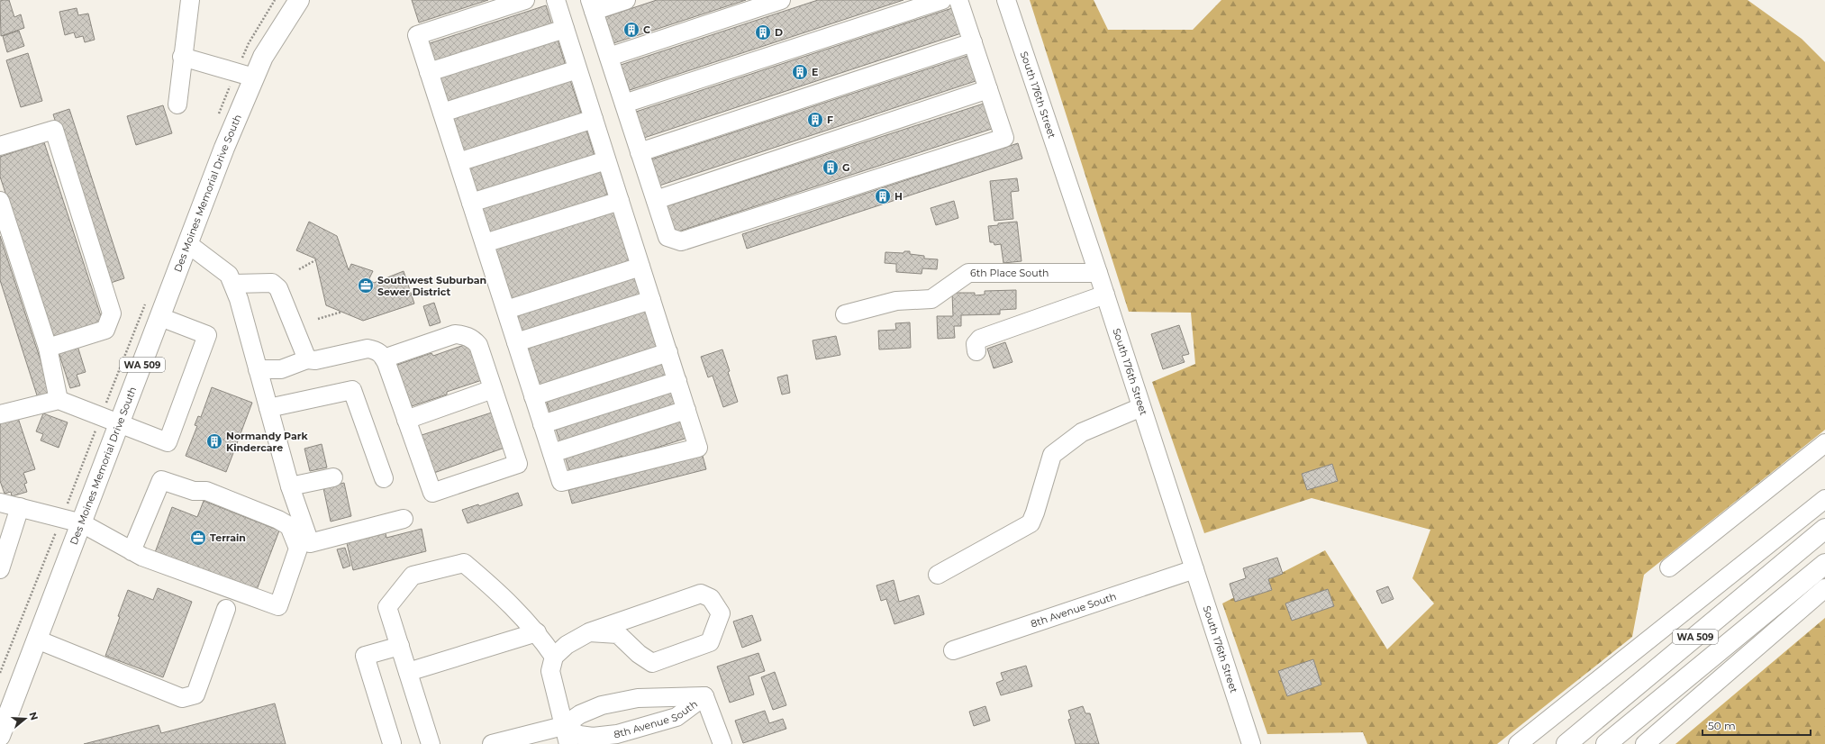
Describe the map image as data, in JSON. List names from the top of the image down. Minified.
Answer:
{"streets":{"main road":["Des Moines Memorial Drive South","WA 509"],"street":["South 176th Street","6th Place South","8th Avenue South"]},"crossings":[["South 176th Street","6th Place South"],["South 176th Street","8th Avenue South"]],"places":{"building":["C","D","E","F","G","H","Normandy Park Kindercare"],"office":["Southwest Suburban Sewer District","Terrain"]},"scale_bar":"50 m","north":"right"}
